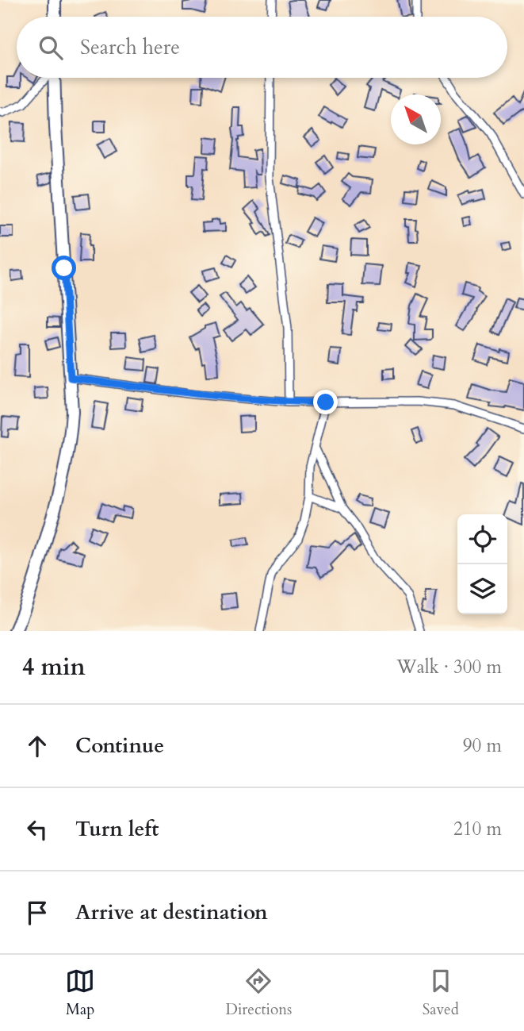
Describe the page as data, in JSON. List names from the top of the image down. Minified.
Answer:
{"north":"top left","page":{"search":"Search here","heading":["4 min","Walk · 300 m"],"list":[["Continue","90 m"],["Turn left","210 m"],"Arrive at destination"],"nav":["Map","Directions","Saved"]}}
